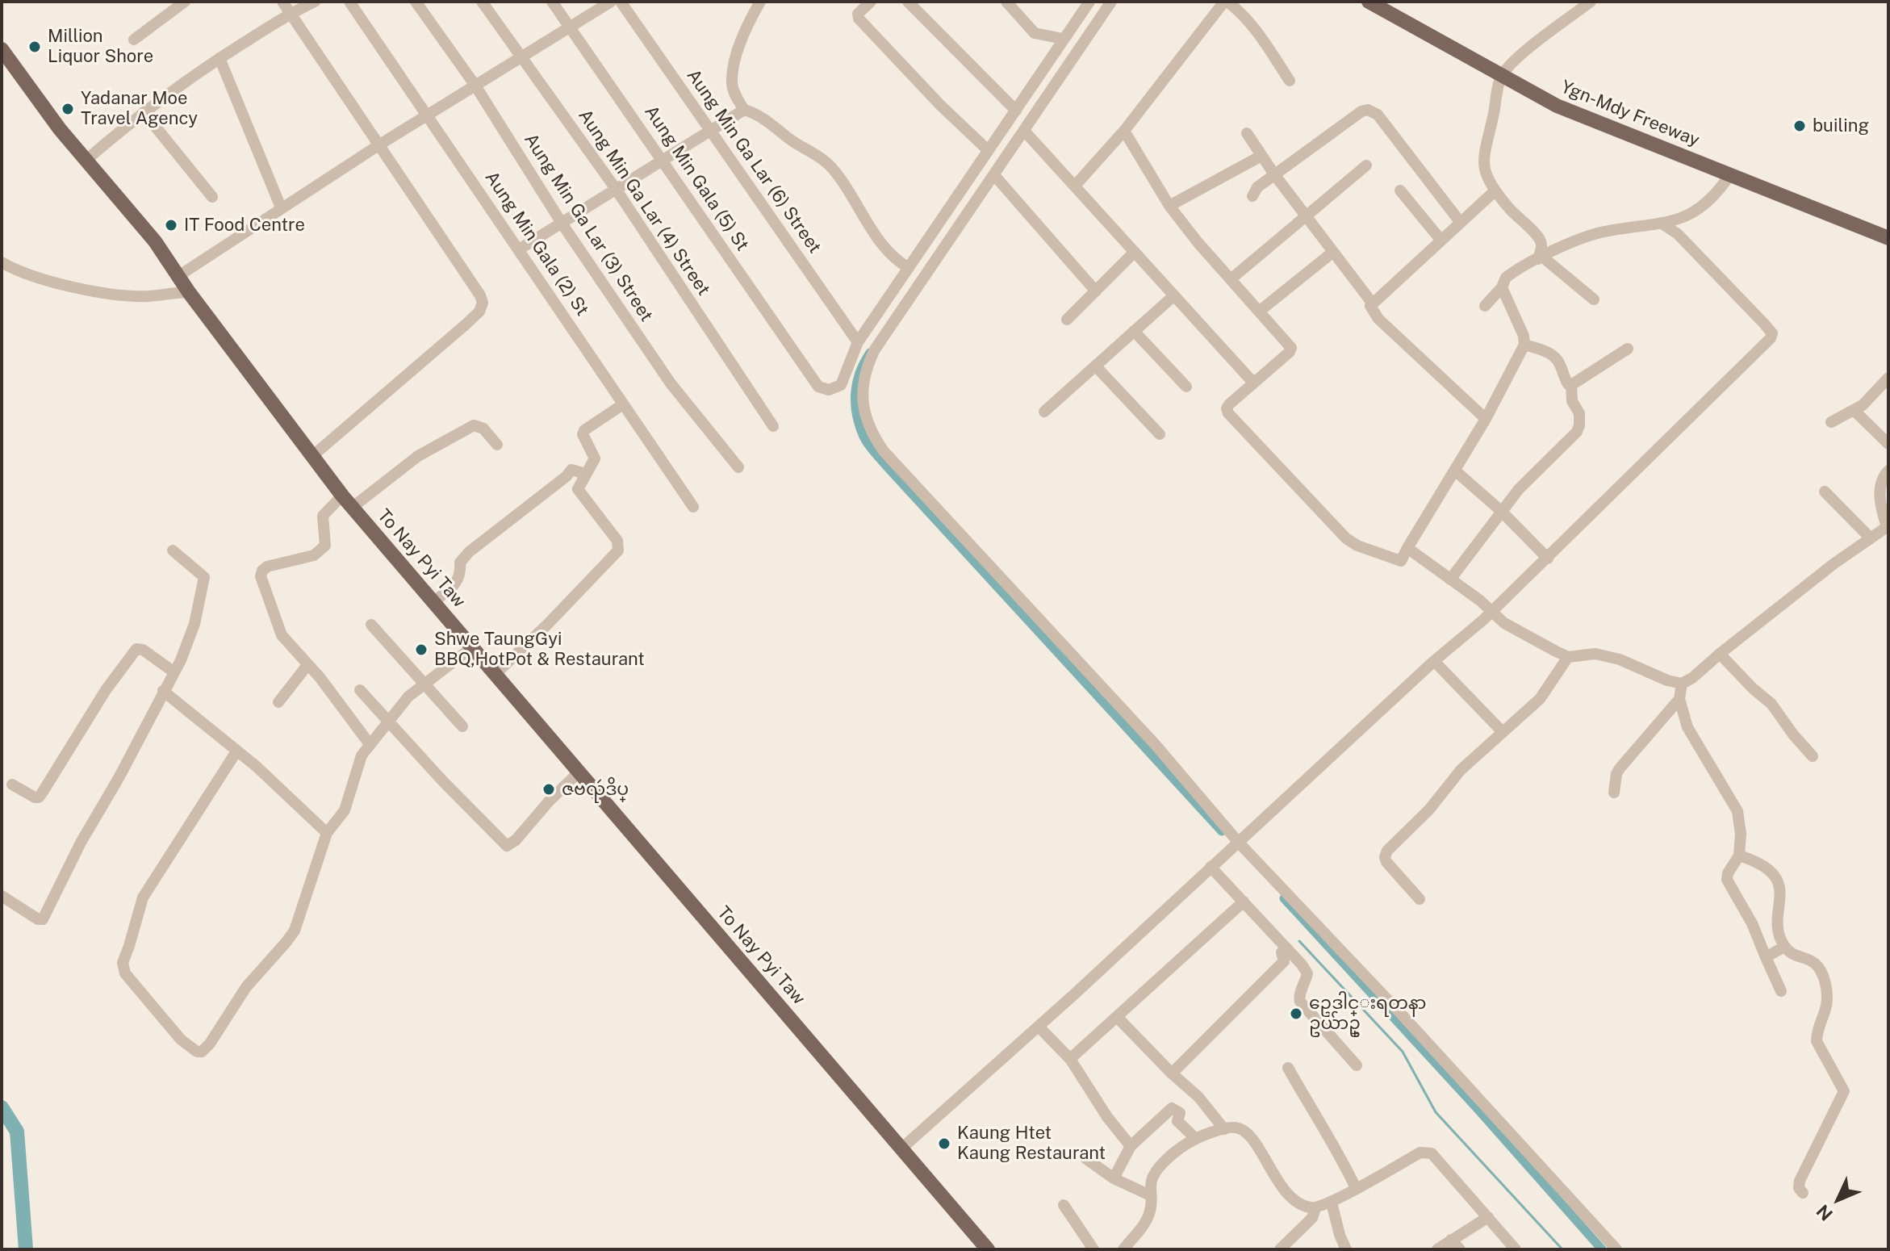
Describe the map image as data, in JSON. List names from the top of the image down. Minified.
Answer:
{"streets":{"main road":["Ygn-Mdy Freeway","To Nay Pyi Taw"],"street":["Aung Min Ga Lar (6) Street","Aung Min Gala (5) St","Aung Min Ga Lar (4) Street","Aung Min Ga Lar (3) Street","Aung Min Gala (2) St"]},"crossings":[["Aung Min Ga Lar (6) Street","Aung Min Gala (5) St"]],"places":["Million Liquor Shore","Yadanar Moe Travel Agency","builing","IT Food Centre","Shwe TaungGyi BBQ,HotPot & Restaurant","ဇဗၺဴဒိပ္","ဥေဒါင္းရတနာ ဥယ်ာဥ္","Kaung Htet Kaung Restaurant"],"north":"bottom left"}
